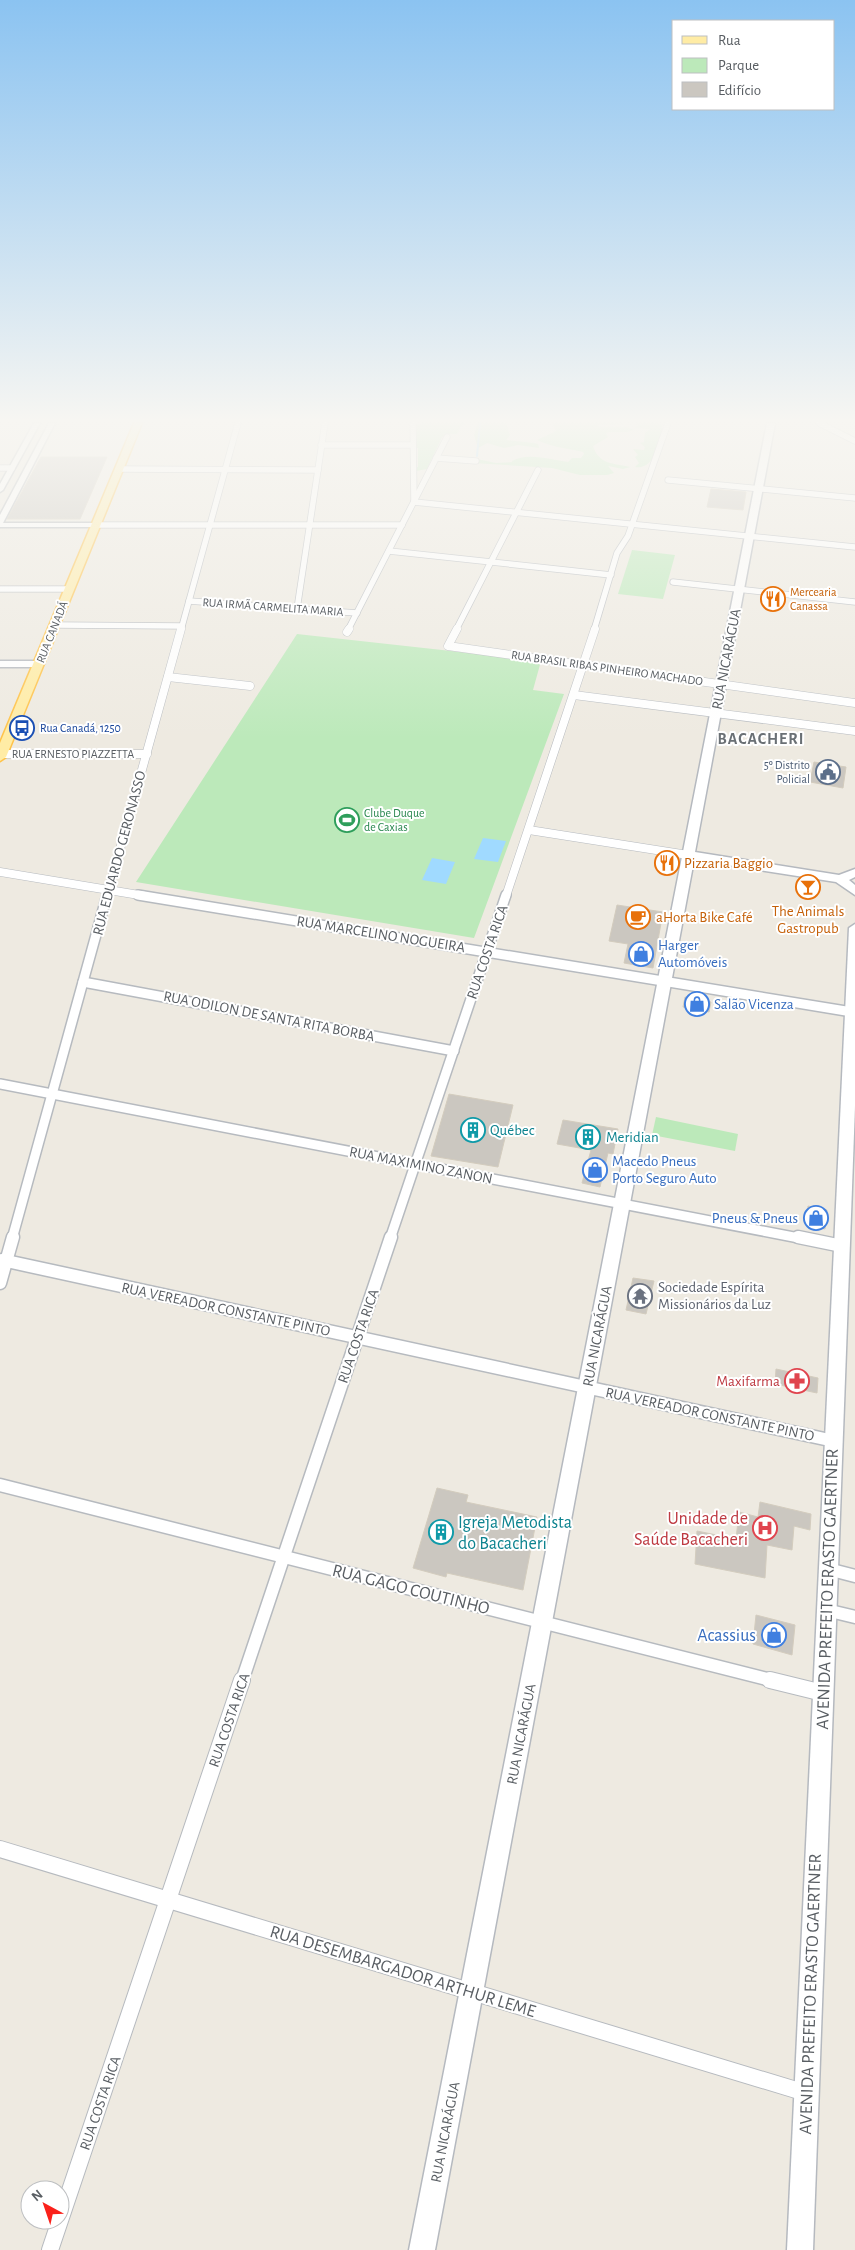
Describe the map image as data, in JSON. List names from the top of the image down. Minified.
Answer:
{"streets":{"main road":["RUA CANADÁ","RUA NICARÁGUA","AVENIDA PREFEITO ERASTO GAERTNER"],"street":["RUA IRMÃ CARMELITA MARIA","RUA BRASIL RIBAS PINHEIRO MACHADO","RUA ERNESTO PIAZZETTA","RUA EDUARDO GERONASSO","RUA MARCELINO NOGUEIRA","RUA COSTA RICA","RUA ODILON DE SANTA RITA BORBA","RUA MAXIMINO ZANON","RUA VEREADOR CONSTANTE PINTO","RUA GAGO COUTINHO","RUA DESEMBARGADOR ARTHUR LEME"]},"crossings":[["RUA IRMÃ CARMELITA MARIA","RUA EDUARDO GERONASSO"],["RUA CANADÁ","RUA ERNESTO PIAZZETTA"],["RUA NICARÁGUA","RUA BRASIL RIBAS PINHEIRO MACHADO"],["RUA NICARÁGUA","RUA MARCELINO NOGUEIRA"],["RUA NICARÁGUA","RUA MAXIMINO ZANON"],["RUA NICARÁGUA","RUA VEREADOR CONSTANTE PINTO"],["RUA NICARÁGUA","RUA GAGO COUTINHO"],["RUA NICARÁGUA","RUA DESEMBARGADOR ARTHUR LEME"],["RUA BRASIL RIBAS PINHEIRO MACHADO","RUA COSTA RICA"],["RUA ERNESTO PIAZZETTA","RUA EDUARDO GERONASSO"],["RUA EDUARDO GERONASSO","RUA MARCELINO NOGUEIRA"],["RUA EDUARDO GERONASSO","RUA ODILON DE SANTA RITA BORBA"],["RUA EDUARDO GERONASSO","RUA MAXIMINO ZANON"],["RUA EDUARDO GERONASSO","RUA VEREADOR CONSTANTE PINTO"],["RUA MARCELINO NOGUEIRA","RUA COSTA RICA"],["RUA MARCELINO NOGUEIRA","AVENIDA PREFEITO ERASTO GAERTNER"],["RUA COSTA RICA","RUA ODILON DE SANTA RITA BORBA"],["RUA COSTA RICA","RUA MAXIMINO ZANON"],["RUA COSTA RICA","RUA VEREADOR CONSTANTE PINTO"],["RUA COSTA RICA","RUA GAGO COUTINHO"],["RUA COSTA RICA","RUA DESEMBARGADOR ARTHUR LEME"],["RUA MAXIMINO ZANON","AVENIDA PREFEITO ERASTO GAERTNER"],["RUA VEREADOR CONSTANTE PINTO","AVENIDA PREFEITO ERASTO GAERTNER"],["RUA GAGO COUTINHO","AVENIDA PREFEITO ERASTO GAERTNER"],["AVENIDA PREFEITO ERASTO GAERTNER","RUA DESEMBARGADOR ARTHUR LEME"]],"districts":["BACACHERI"],"places":{"restaurant":["Mercearia Canassa","Pizzaria Baggio"],"bus stop":["Rua Canadá, 1250"],"public building":["5º Distrito Policial"],"sports":["Clube Duque de Caxias"],"bar":["The Animals Gastropub"],"cafe":["aHorta Bike Café"],"shop":["Harger Automóveis","Salão Vicenza","Macedo Pneus Porto Seguro Auto","Pneus & Pneus","Acassius"],"building":["Québec","Meridian","Igreja Metodista do Bacacheri"],"temple":["Sociedade Espírita Missionários da Luz"],"pharmacy":["Maxifarma"],"hospital":["Unidade de Saúde Bacacheri"]},"legend":["Rua","Parque","Edifício"],"north":"top left"}
